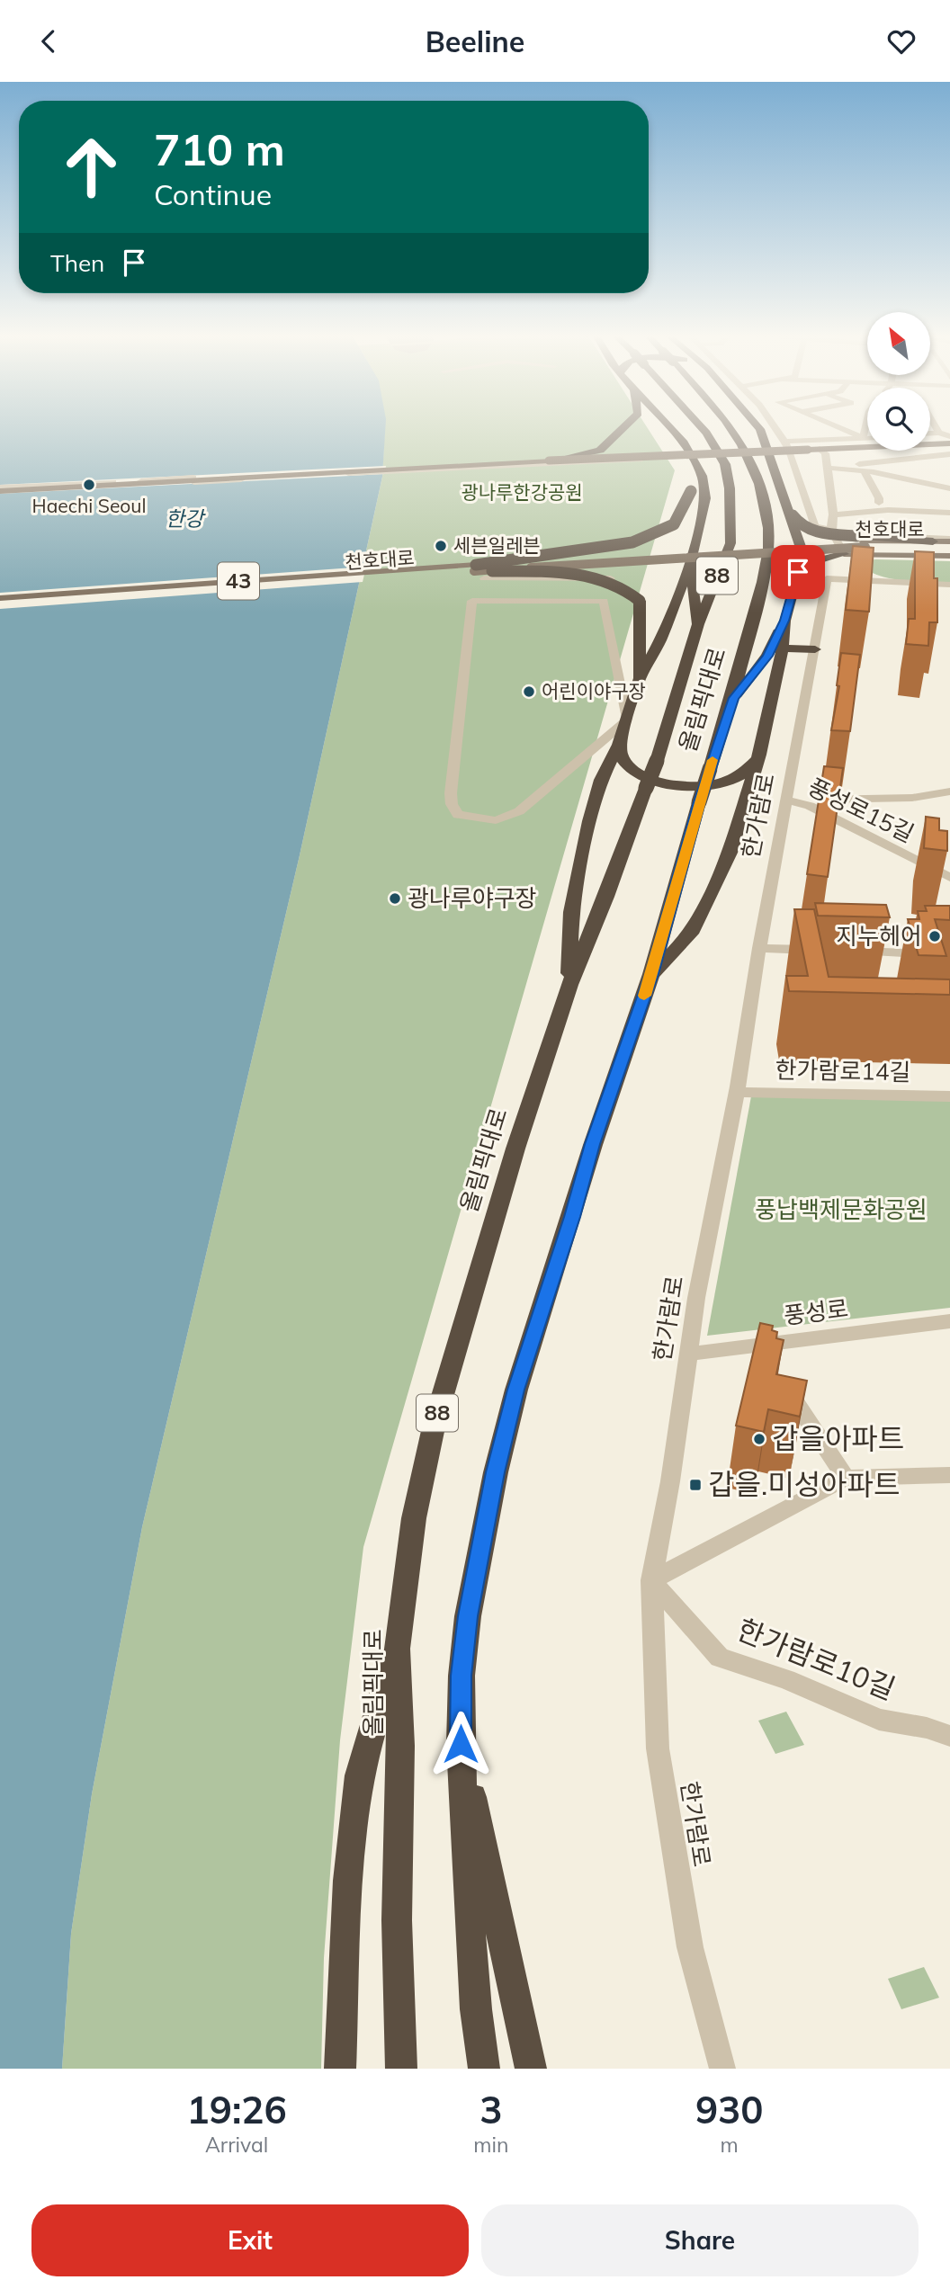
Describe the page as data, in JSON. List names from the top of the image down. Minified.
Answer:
{"streets":{"highway":["88","올림픽대로"],"main road":["천호대로","43"],"street":["풍성로15길","한가람로","한가람로14길","풍성로","한가람로10길"]},"crossings":[["풍성로15길","한가람로"],["한가람로","한가람로14길"],["한가람로","풍성로"],["한가람로","한가람로10길"]],"water":["한강"],"parks":["광나루한강공원","풍납백제문화공원"],"places":{"other":["Haechi Seoul","세븐일레븐","어린이야구장","광나루야구장","지누헤어","갑을아파트"],"transit":["갑을.미성아파트"]},"north":"top left","page":{"header":"Beeline","turn":["710 m","Continue"],"then":"Then","eta":["19:26","Arrival","3","min","930","m"],"buttons":["Exit","Share"]}}
